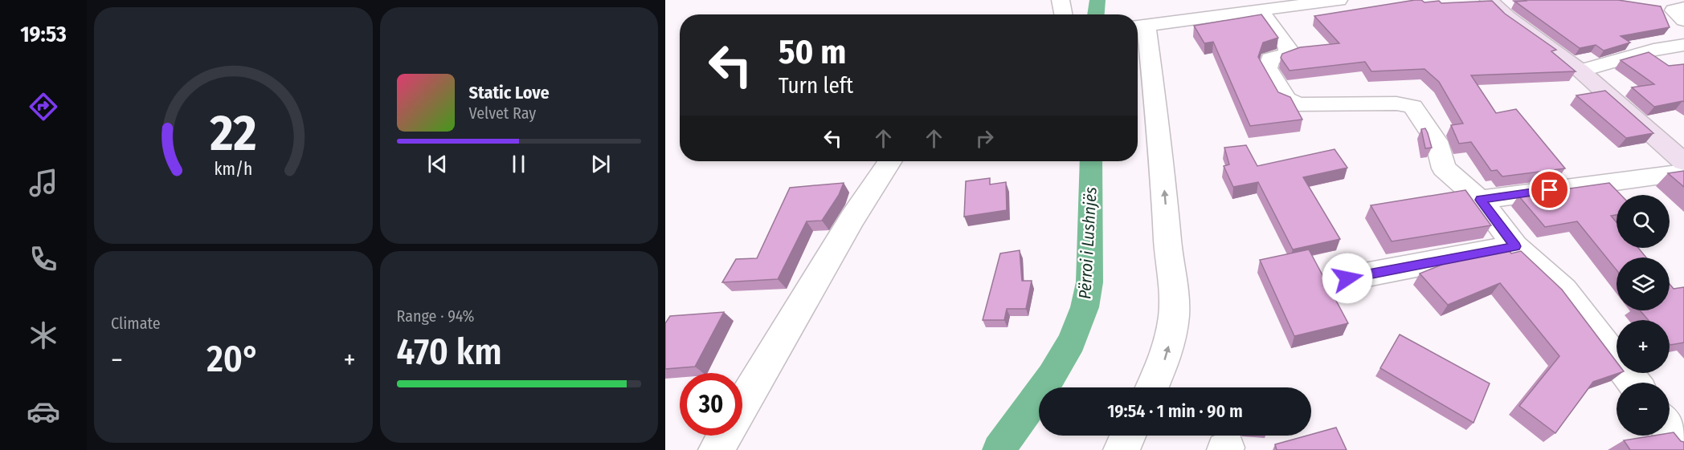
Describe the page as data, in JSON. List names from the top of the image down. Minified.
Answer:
{"water":["Përroi i Lushnjës"],"page":{"tabs":"19:53","turn":["50 m","Turn left"],"song":["Static Love","Velvet Ray"],"map_buttons":["+","−"],"tile":["Climate",["Range · 94%","470 km"]],"heat":["−","20°","+"],"limit":"30","trip":"19:54 · 1 min · 90 m","gauge":["22","km/h"]}}
